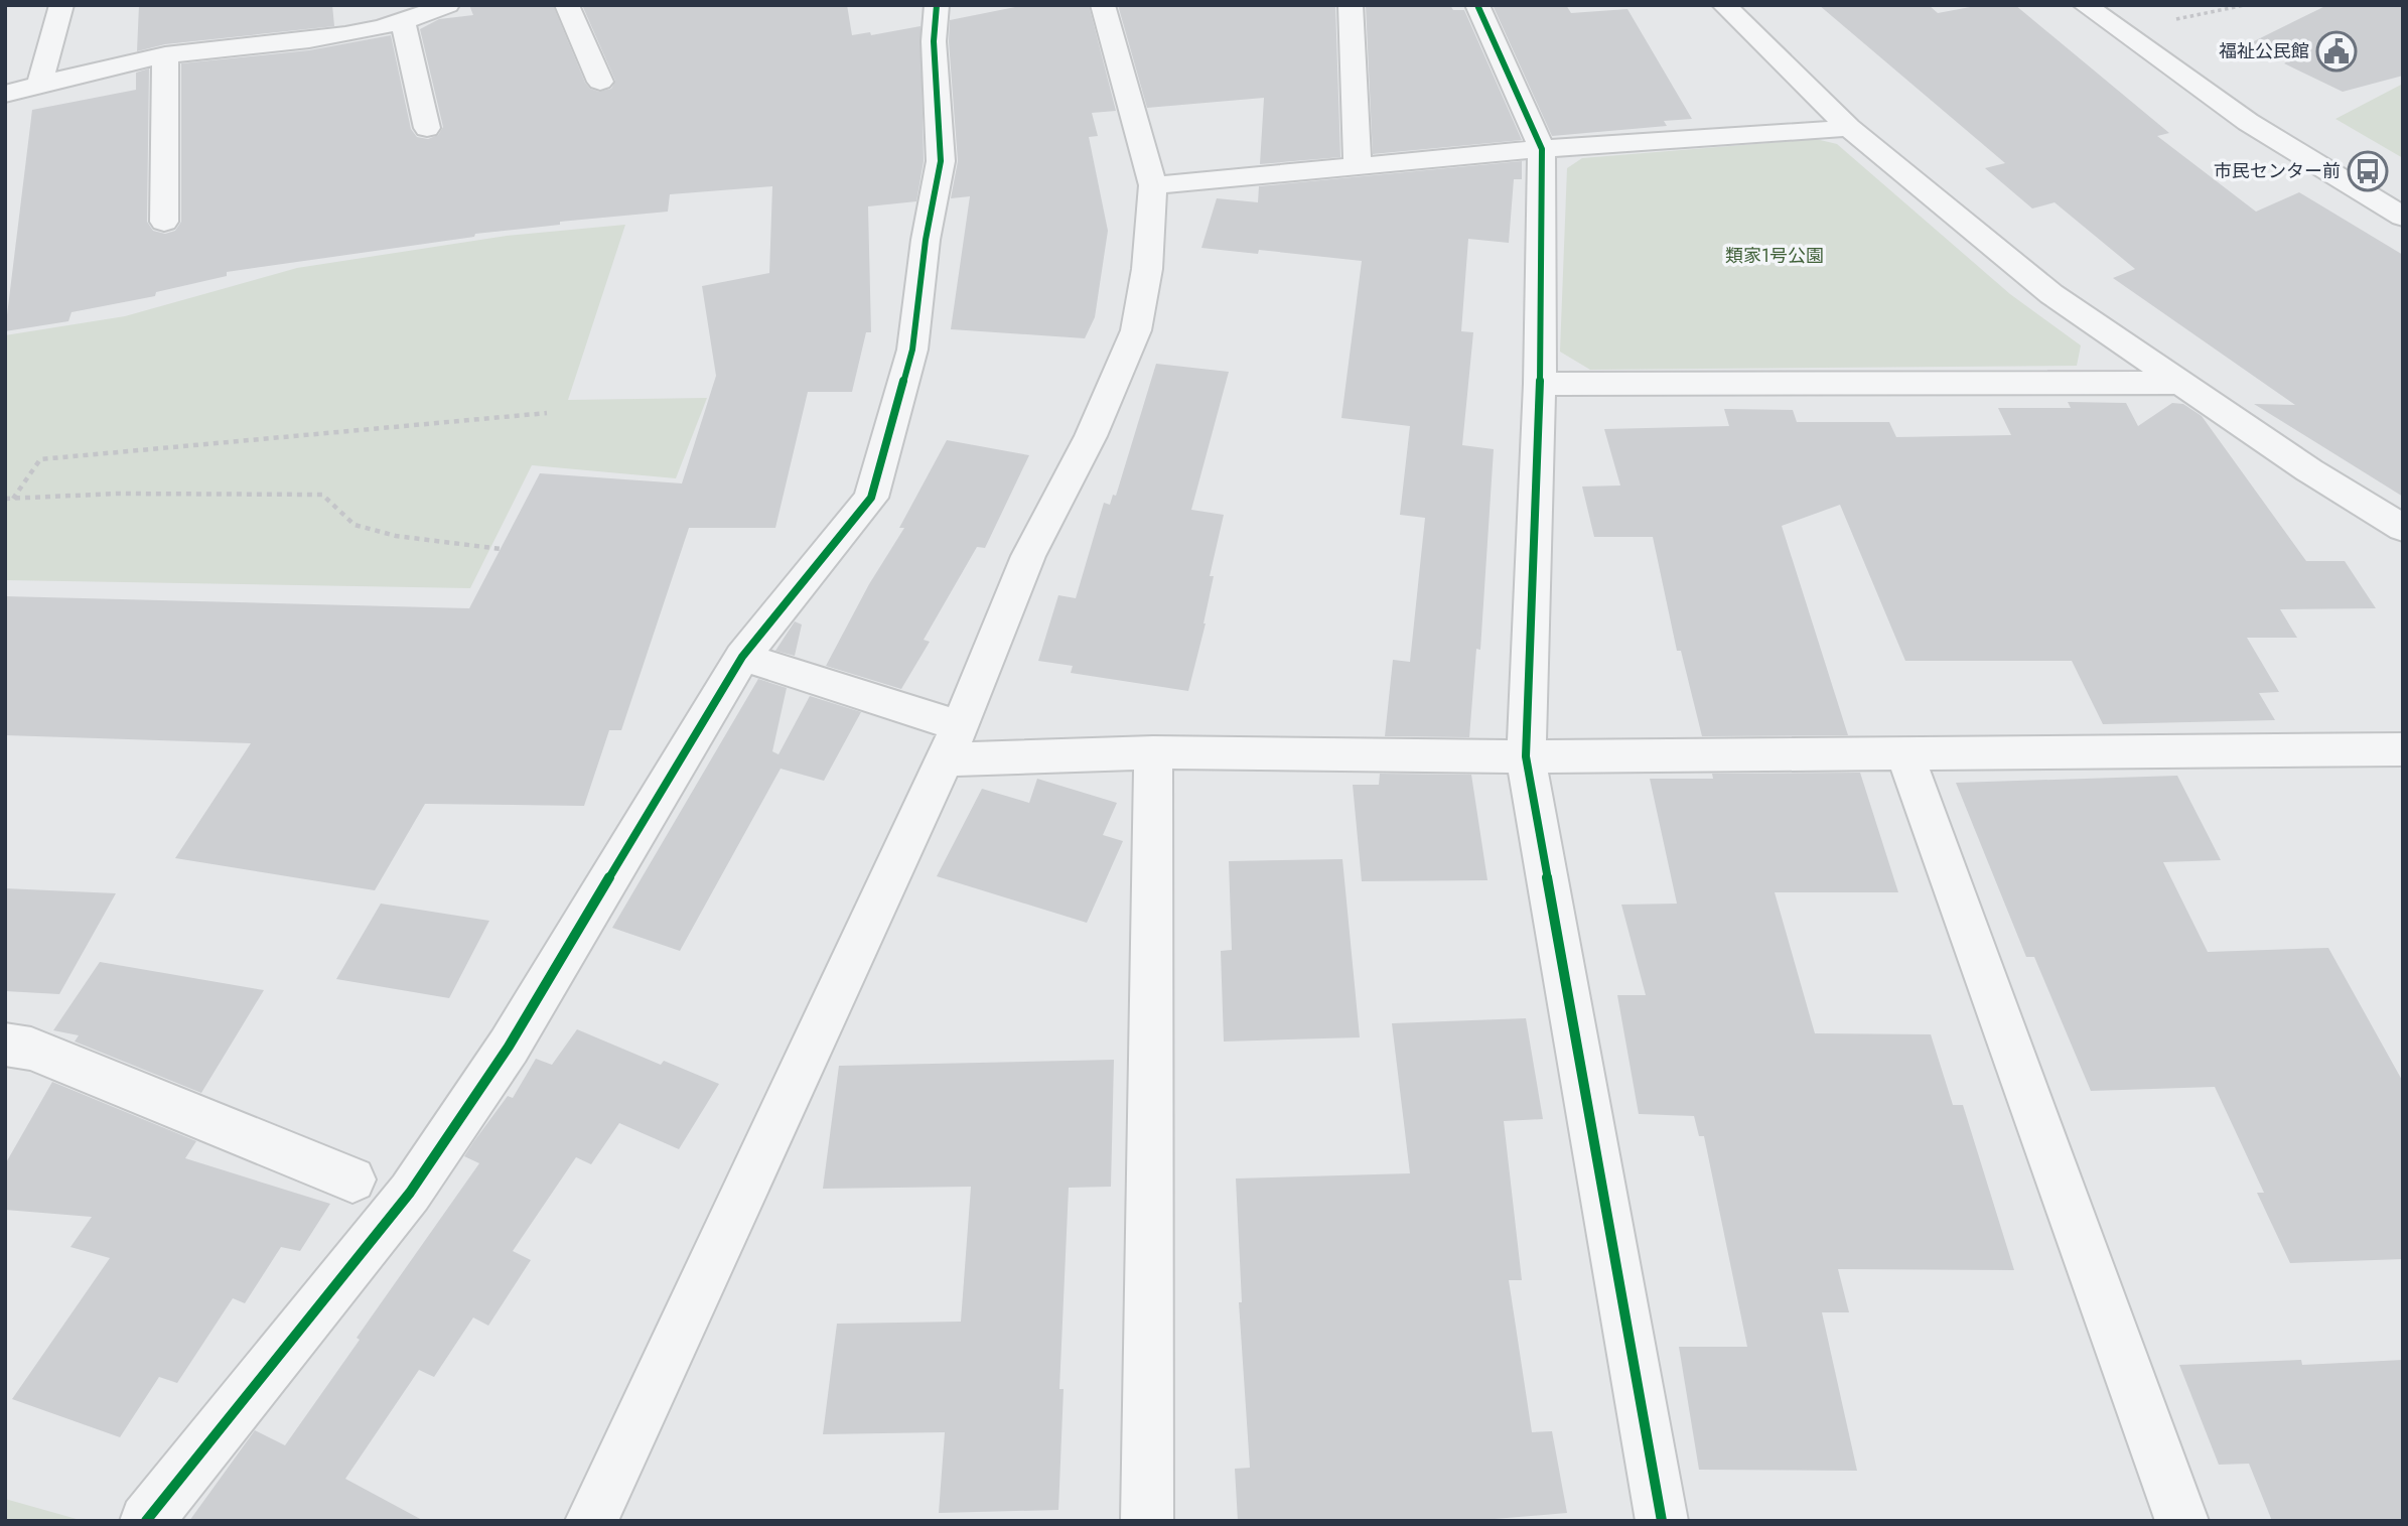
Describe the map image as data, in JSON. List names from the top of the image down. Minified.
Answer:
{"parks":["類家1号公園"],"places":{"public building":["福祉公民館"],"bus stop":["市民センター前"]}}
